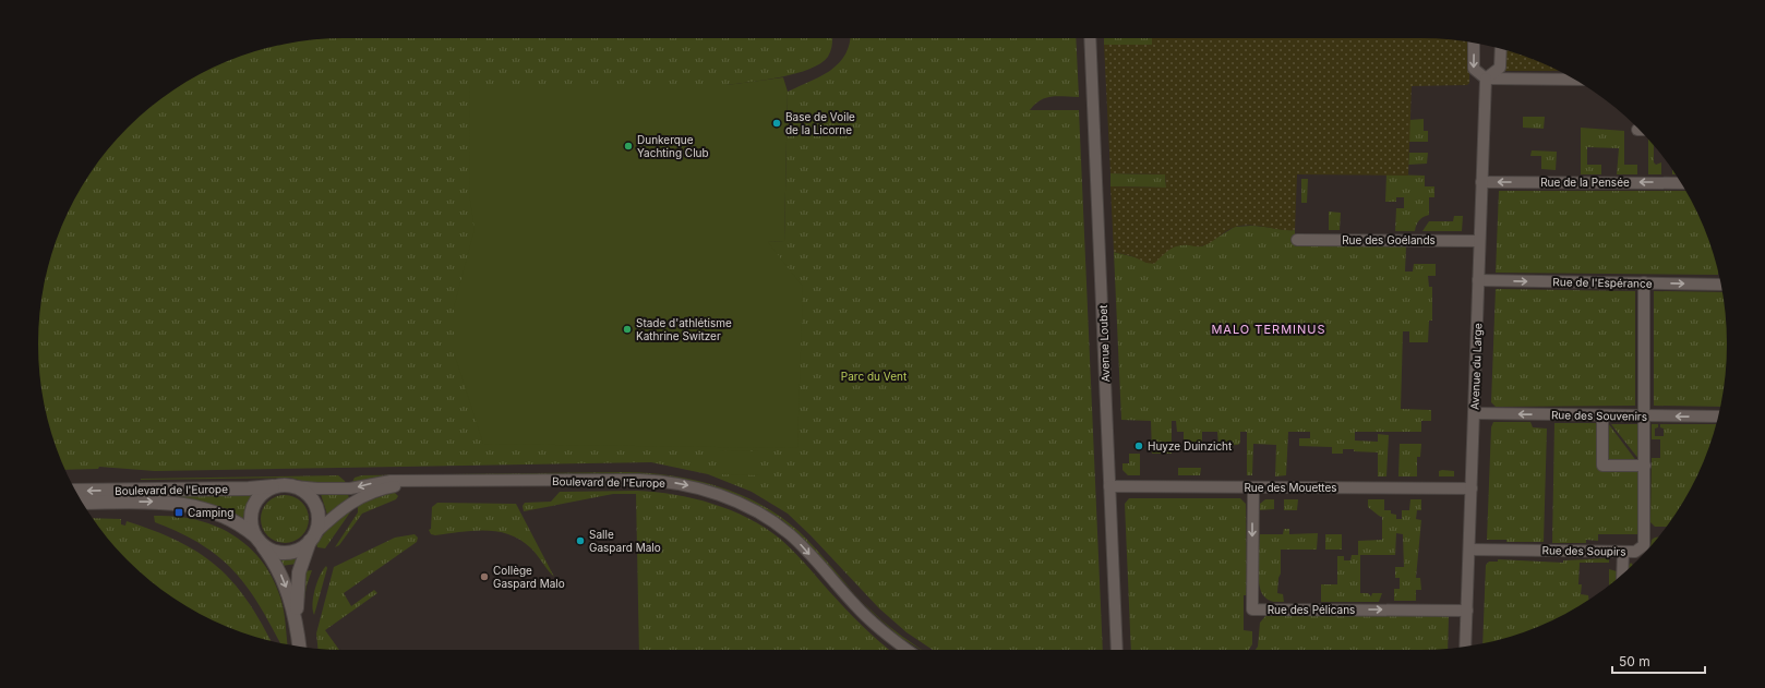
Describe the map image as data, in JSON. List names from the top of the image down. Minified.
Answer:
{"streets":{"street":["Rue de la Pensée","Rue des Goélands","Rue de l'Espérance","Avenue Loubet","Avenue du Large","Rue des Souvenirs","Boulevard de l'Europe","Rue des Mouettes","Rue des Soupirs","Rue des Pélicans"]},"crossings":[["Rue de la Pensée","Avenue du Large"],["Rue des Goélands","Avenue du Large"],["Rue de l'Espérance","Avenue du Large"],["Rue de l'Espérance","Rue des Soupirs"],["Avenue Loubet","Rue des Mouettes"],["Avenue du Large","Rue des Souvenirs"],["Avenue du Large","Rue des Mouettes"],["Avenue du Large","Rue des Soupirs"],["Avenue du Large","Rue des Pélicans"],["Rue des Souvenirs","Rue des Soupirs"],["Rue des Mouettes","Rue des Pélicans"]],"one_way":["Rue de la Pensée","Rue de l'Espérance","Rue des Souvenirs"],"districts":["MALO TERMINUS"],"parks":["Parc du Vent"],"places":{"other":["Base de Voile de la Licorne","Dunkerque Yachting Club","Stade d'athlétisme Kathrine Switzer","Huyze Duinzicht","Salle Gaspard Malo","Collège Gaspard Malo"],"transit":["Camping"]},"scale_bar":"50 m"}
